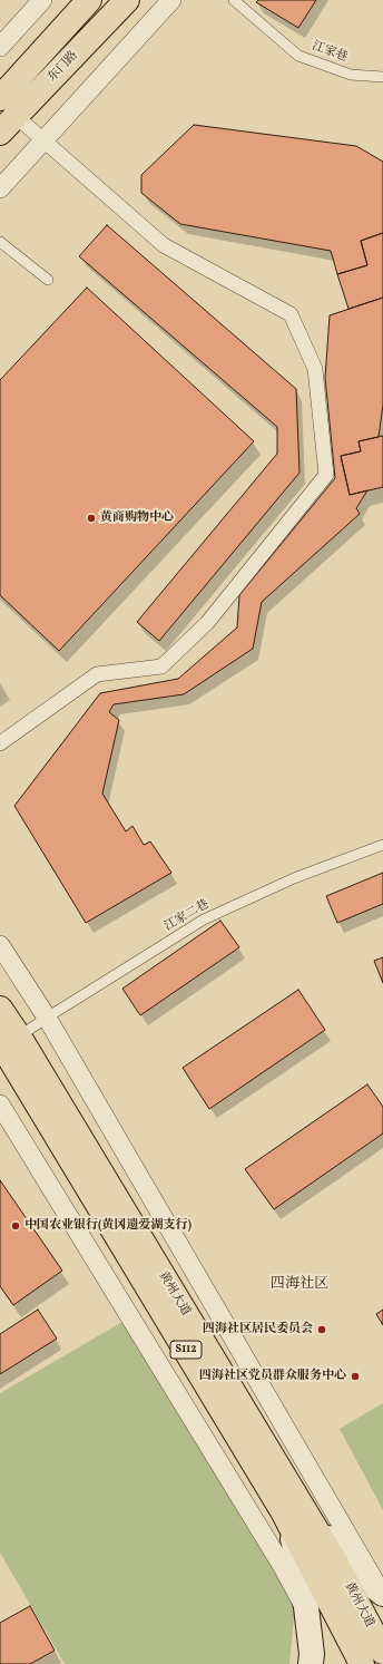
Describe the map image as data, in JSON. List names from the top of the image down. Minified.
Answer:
{"streets":{"main road":["东门路","黄州大道","S112"],"lane":["江家巷","江家二巷"]},"crossings":[["江家二巷","黄州大道"]],"districts":["四海社区"],"places":["黄商购物中心","中国农业银行(黄冈遗爱湖支行)","四海社区居民委员会","四海社区党员群众服务中心"]}
